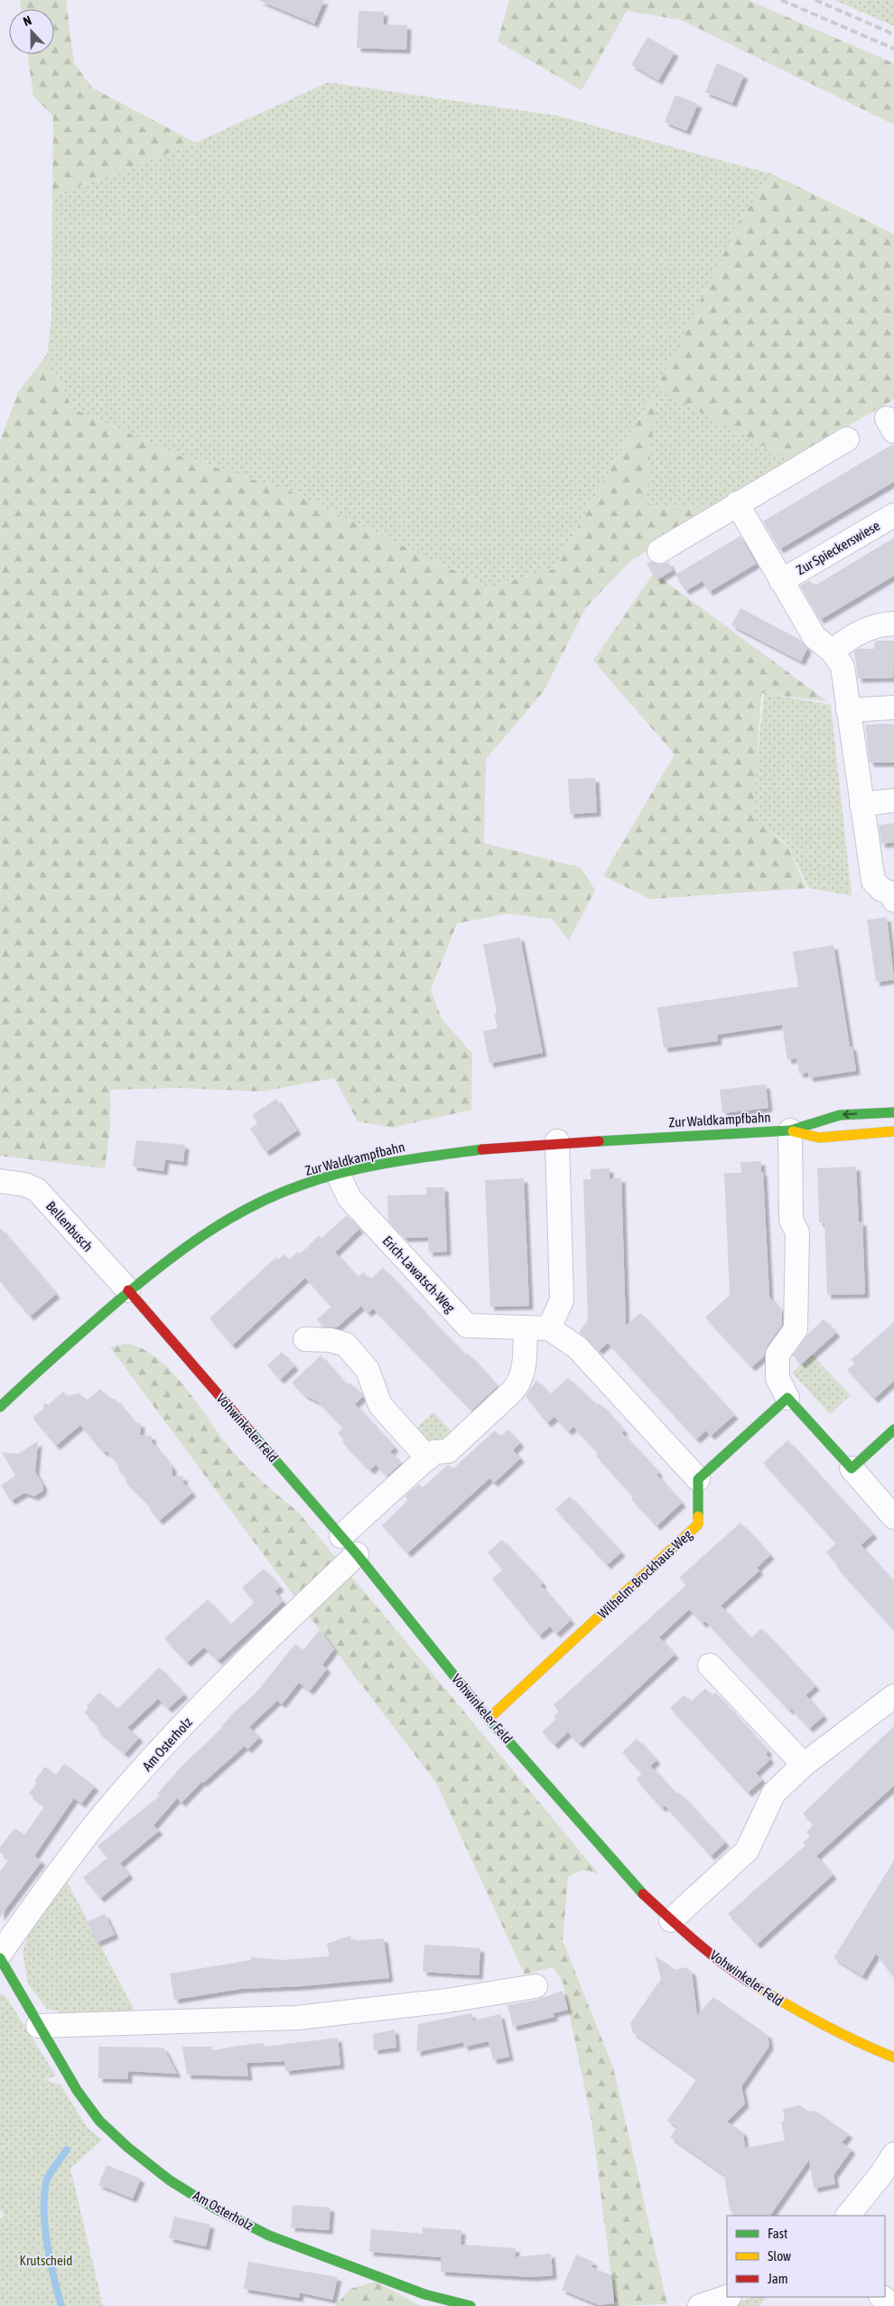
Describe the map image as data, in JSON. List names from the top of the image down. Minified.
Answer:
{"streets":{"street":["Zur Spieckerswiese","Zur Waldkampfbahn","Bellenbusch","Erich-Lawatsch-Weg","Vohwinkeler Feld","Wilhelm-Brockhaus-Weg","Am Osterholz"]},"crossings":[["Zur Waldkampfbahn","Bellenbusch"],["Zur Waldkampfbahn","Erich-Lawatsch-Weg"],["Zur Waldkampfbahn","Vohwinkeler Feld"],["Bellenbusch","Vohwinkeler Feld"],["Vohwinkeler Feld","Wilhelm-Brockhaus-Weg"],["Vohwinkeler Feld","Am Osterholz"]],"parks":["Krutscheid"],"legend":["Fast","Slow","Jam"],"north":"top"}
